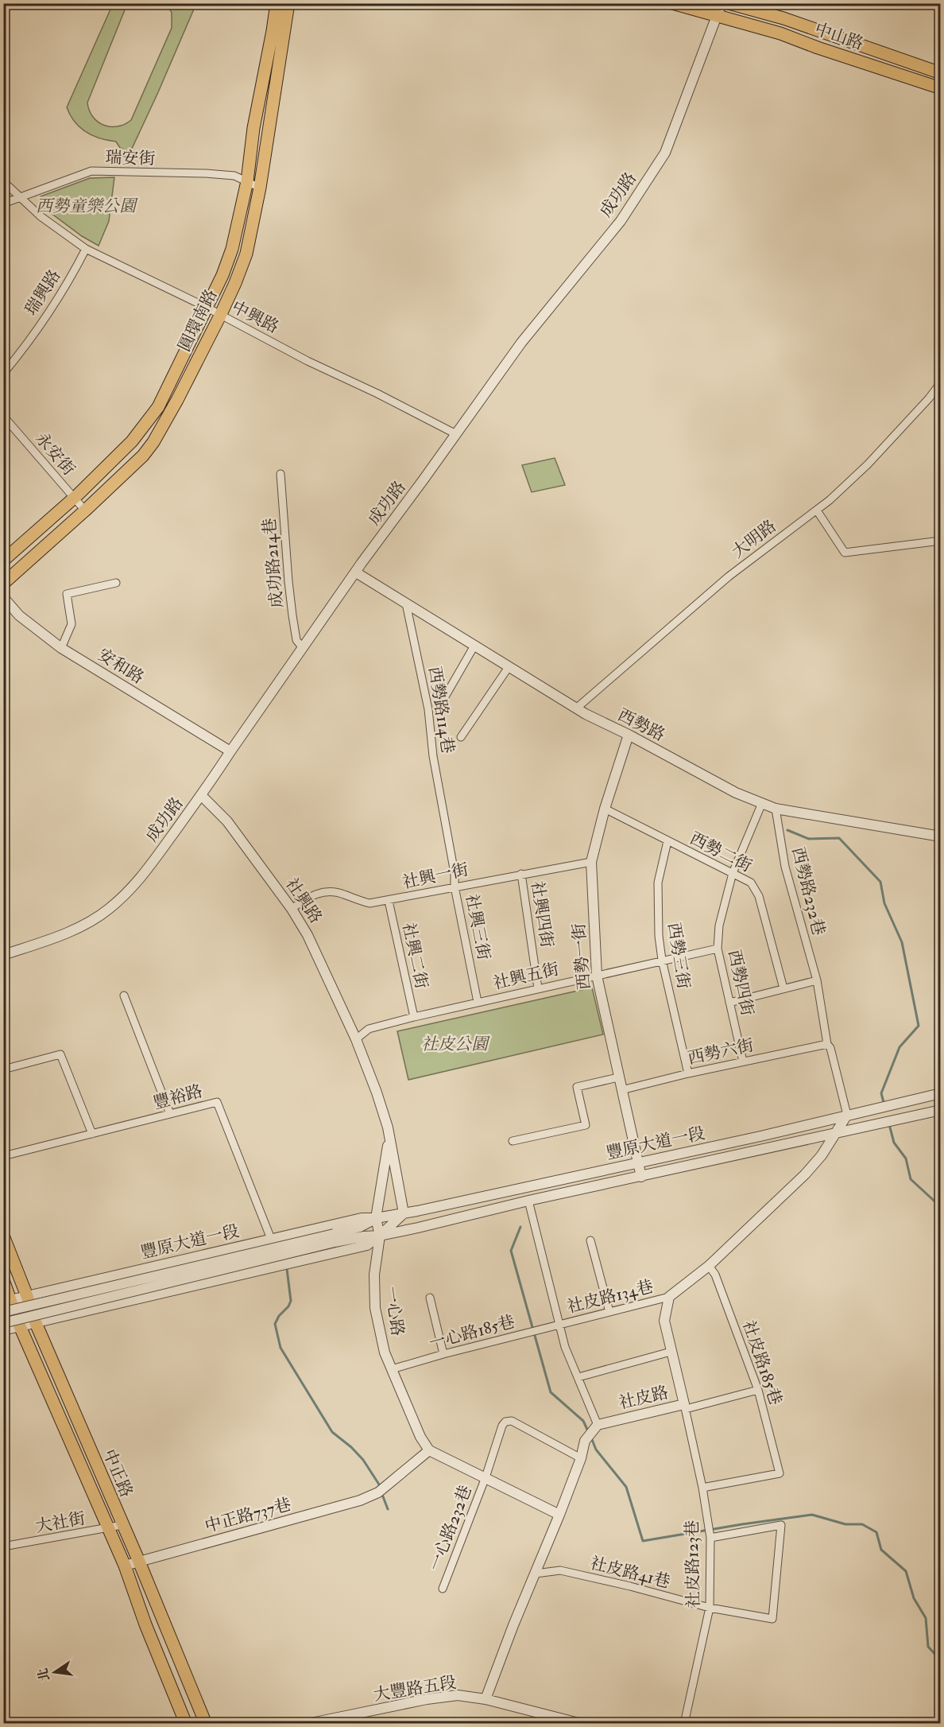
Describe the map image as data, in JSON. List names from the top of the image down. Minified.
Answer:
{"streets":{"main road":["中山路","圓環南路","中正路"],"street":["瑞安街","成功路","瑞興路","中興路","永安街","大明路","成功路214巷","安和路","西勢路114巷","西勢路","西勢二街","社興一街","西勢路232巷","社興路","社興四街","社興三街","社興二街","西勢三街","西勢一街","社興五街","西勢四街","西勢六街","豐裕路","豐原大道一段","社皮路134巷","一心路","一心路185巷","社皮路185巷","社皮路","中正路737巷","大社街","一心路232巷","社皮路123巷","社皮路41巷","大豐路五段"]},"crossings":[["中山路","成功路"],["瑞安街","中興路"],["瑞安街","圓環南路"],["成功路","中興路"],["成功路","成功路214巷"],["成功路","安和路"],["成功路","西勢路"],["成功路","社興路"],["瑞興路","中興路"],["中興路","圓環南路"],["圓環南路","永安街"],["大明路","西勢路"],["西勢路114巷","西勢路"],["西勢路114巷","社興一街"],["西勢路114巷","社興三街"],["西勢路","西勢路232巷"],["西勢路","西勢一街"],["西勢路","西勢四街"],["西勢二街","西勢三街"],["西勢二街","西勢一街"],["西勢二街","西勢四街"],["社興一街","社興路"],["社興一街","社興四街"],["社興一街","社興三街"],["社興一街","社興二街"],["社興一街","西勢一街"],["西勢路232巷","西勢六街"],["西勢路232巷","豐原大道一段"],["社興路","社興五街"],["社興四街","社興五街"],["社興三街","社興五街"],["社興二街","社興五街"],["西勢三街","社興五街"],["西勢三街","西勢六街"],["西勢一街","社興五街"],["西勢一街","西勢六街"],["西勢一街","豐原大道一段"],["社興五街","西勢四街"],["西勢四街","西勢六街"],["豐裕路","豐原大道一段"],["豐原大道一段","一心路"],["豐原大道一段","中正路"],["社皮路134巷","一心路185巷"],["社皮路134巷","社皮路"],["一心路","一心路185巷"],["一心路","中正路737巷"],["社皮路185巷","社皮路123巷"],["社皮路","社皮路123巷"],["中正路","中正路737巷"],["中正路","大社街"],["社皮路123巷","社皮路41巷"]],"parks":["西勢童樂公園","社皮公園"],"north":"left"}
